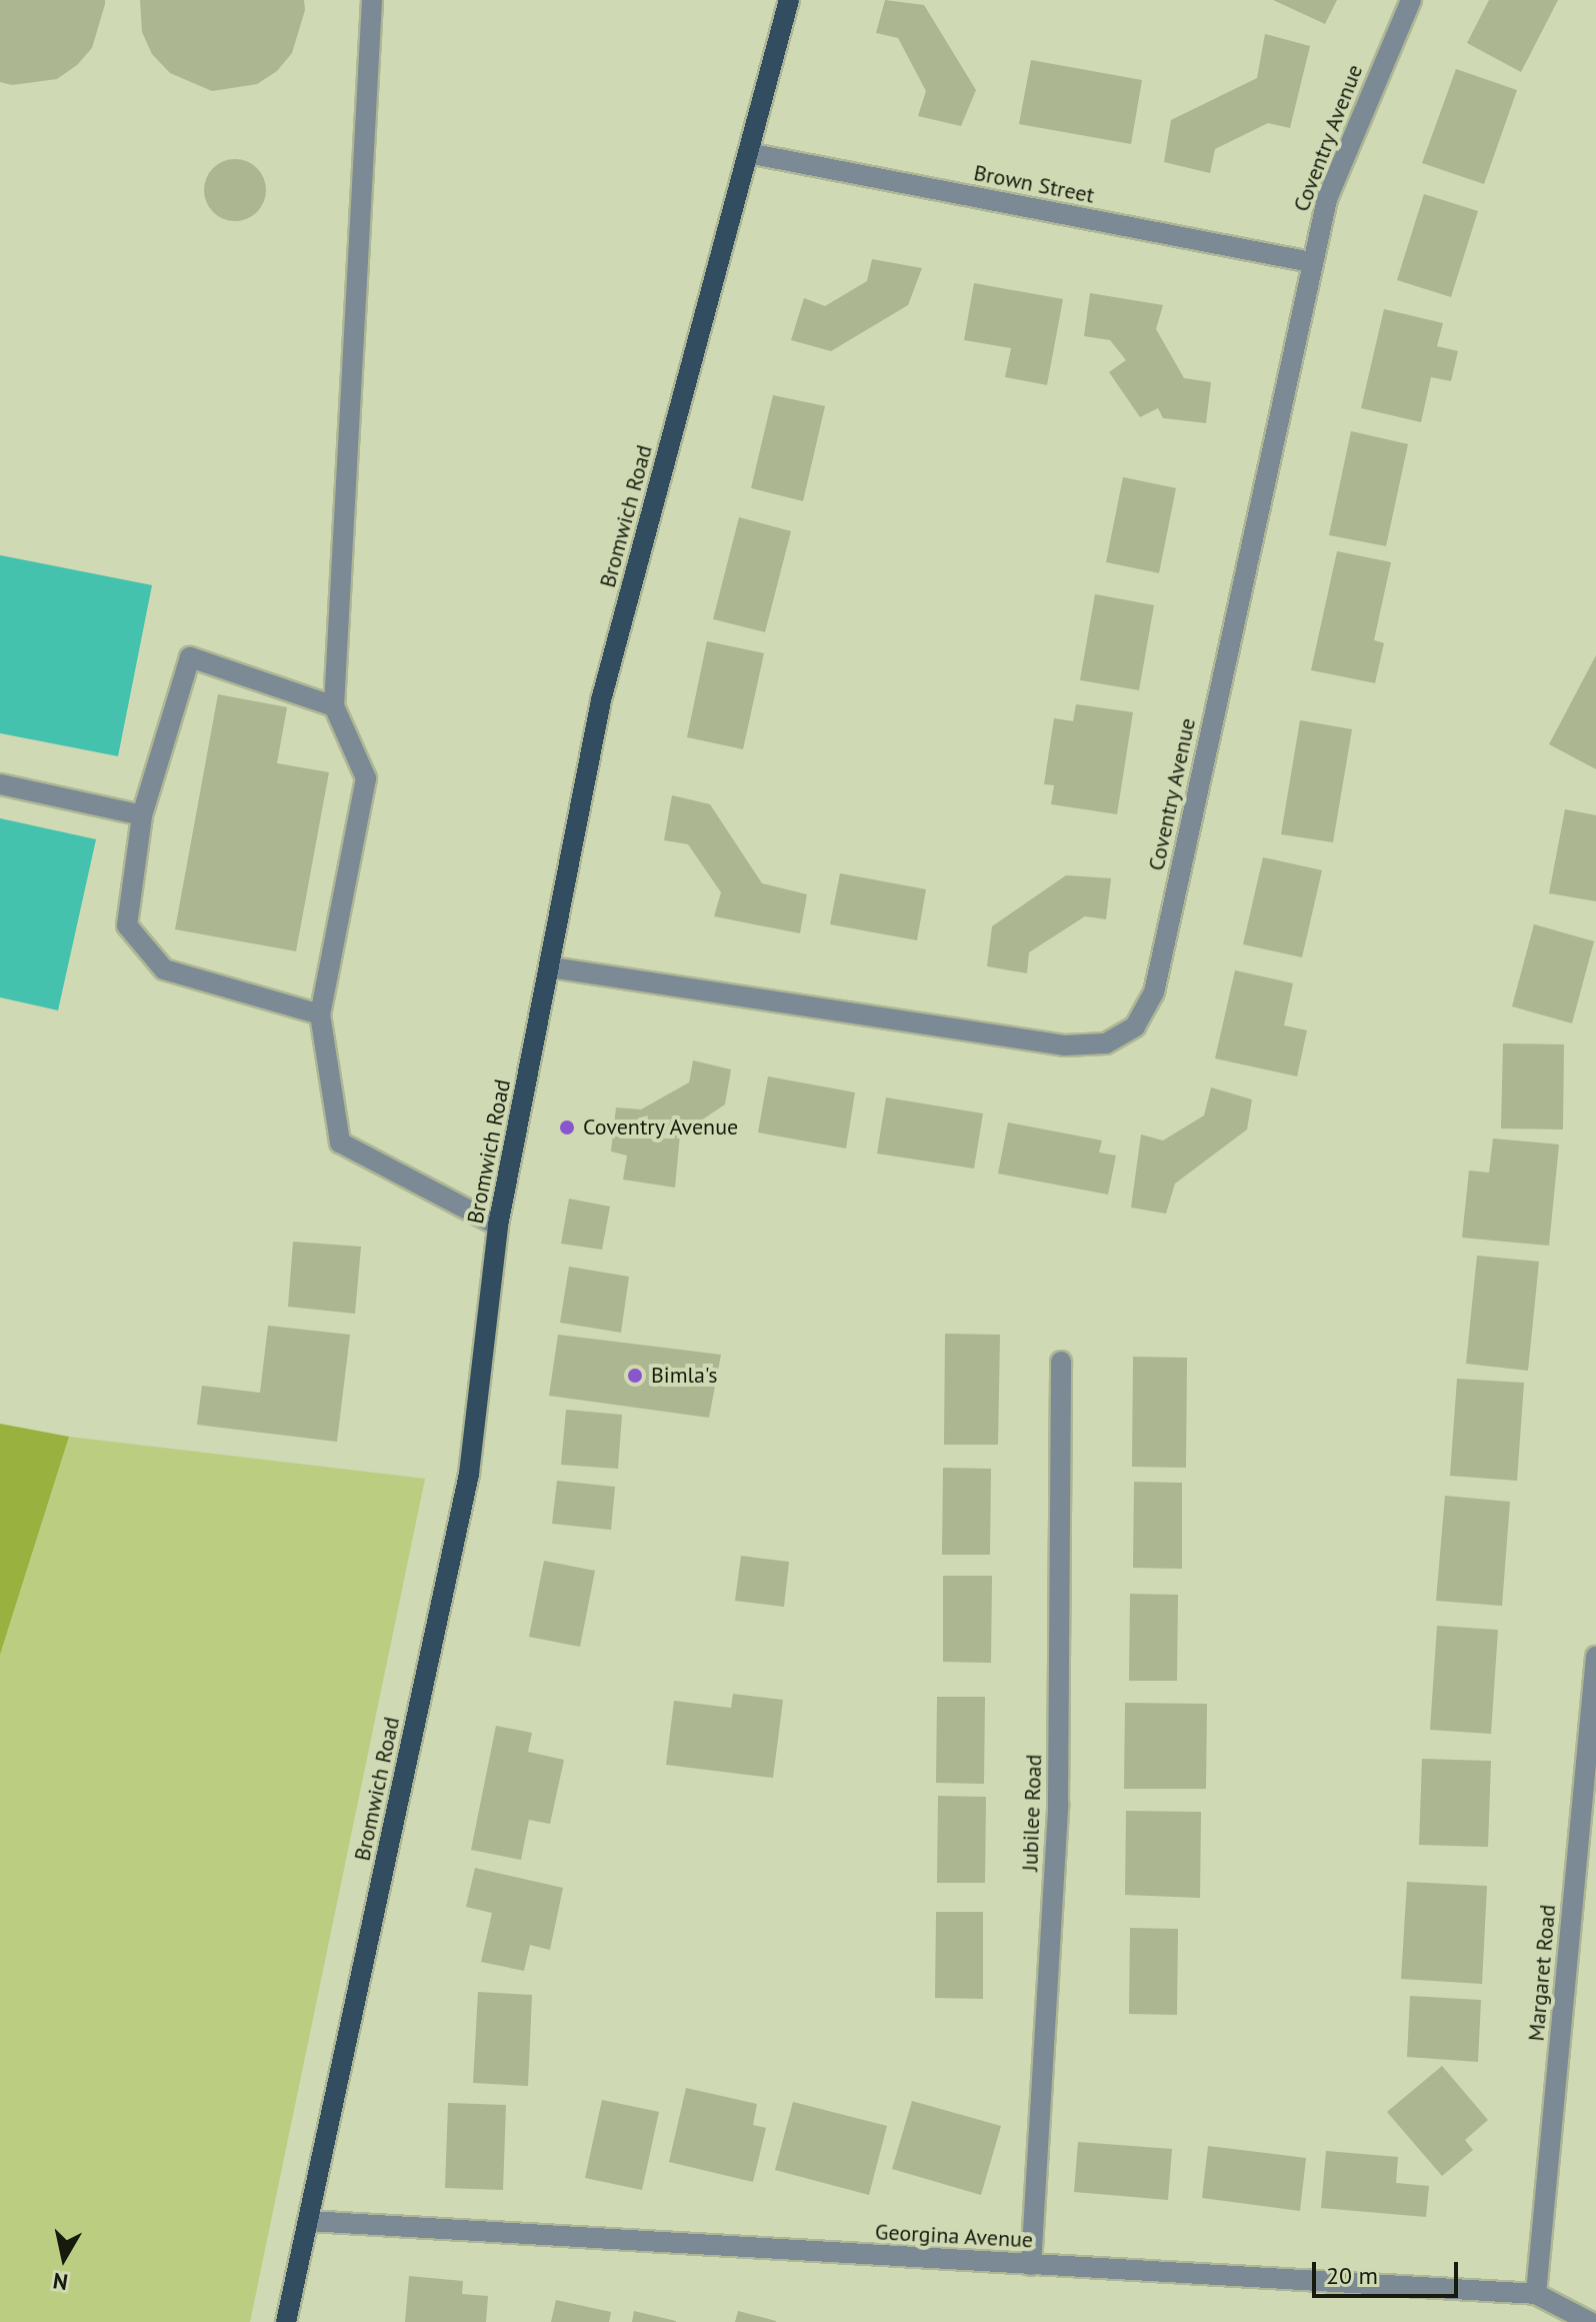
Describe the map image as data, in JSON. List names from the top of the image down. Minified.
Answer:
{"streets":{"main road":["Bromwich Road"],"street":["Coventry Avenue","Brown Street","Jubilee Road","Margaret Road","Georgina Avenue"]},"crossings":[["Coventry Avenue","Brown Street"],["Coventry Avenue","Bromwich Road"],["Brown Street","Bromwich Road"],["Bromwich Road","Georgina Avenue"],["Jubilee Road","Georgina Avenue"],["Margaret Road","Georgina Avenue"]],"places":["Coventry Avenue","Bimla's"],"scale_bar":"20 m","north":"bottom"}
